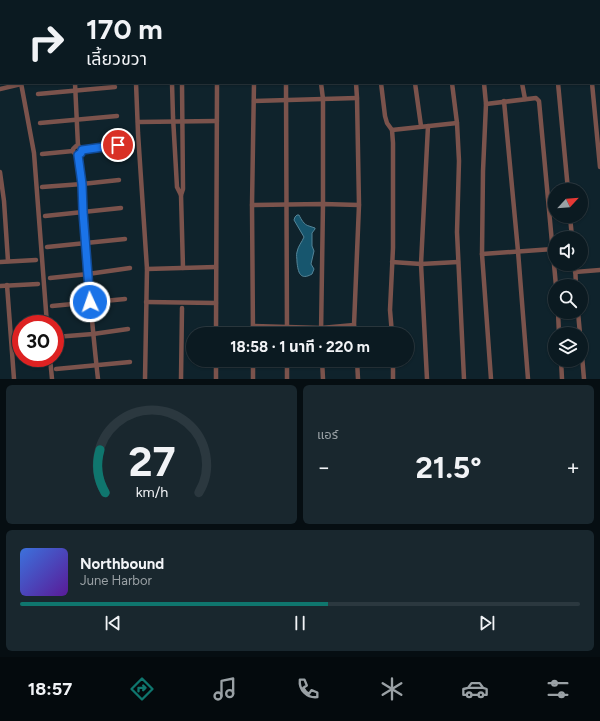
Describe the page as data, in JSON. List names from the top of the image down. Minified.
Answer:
{"north":"top right","page":{"turn":["170 m","เลี้ยวขวา"],"limit":"30","trip":"18:58 · 1 นาที · 220 m","tile":"แอร์","heat":["−","21.5°","+"],"song":["Northbound","June Harbor"],"tabs":"18:57","gauge":["27","km/h"]}}
